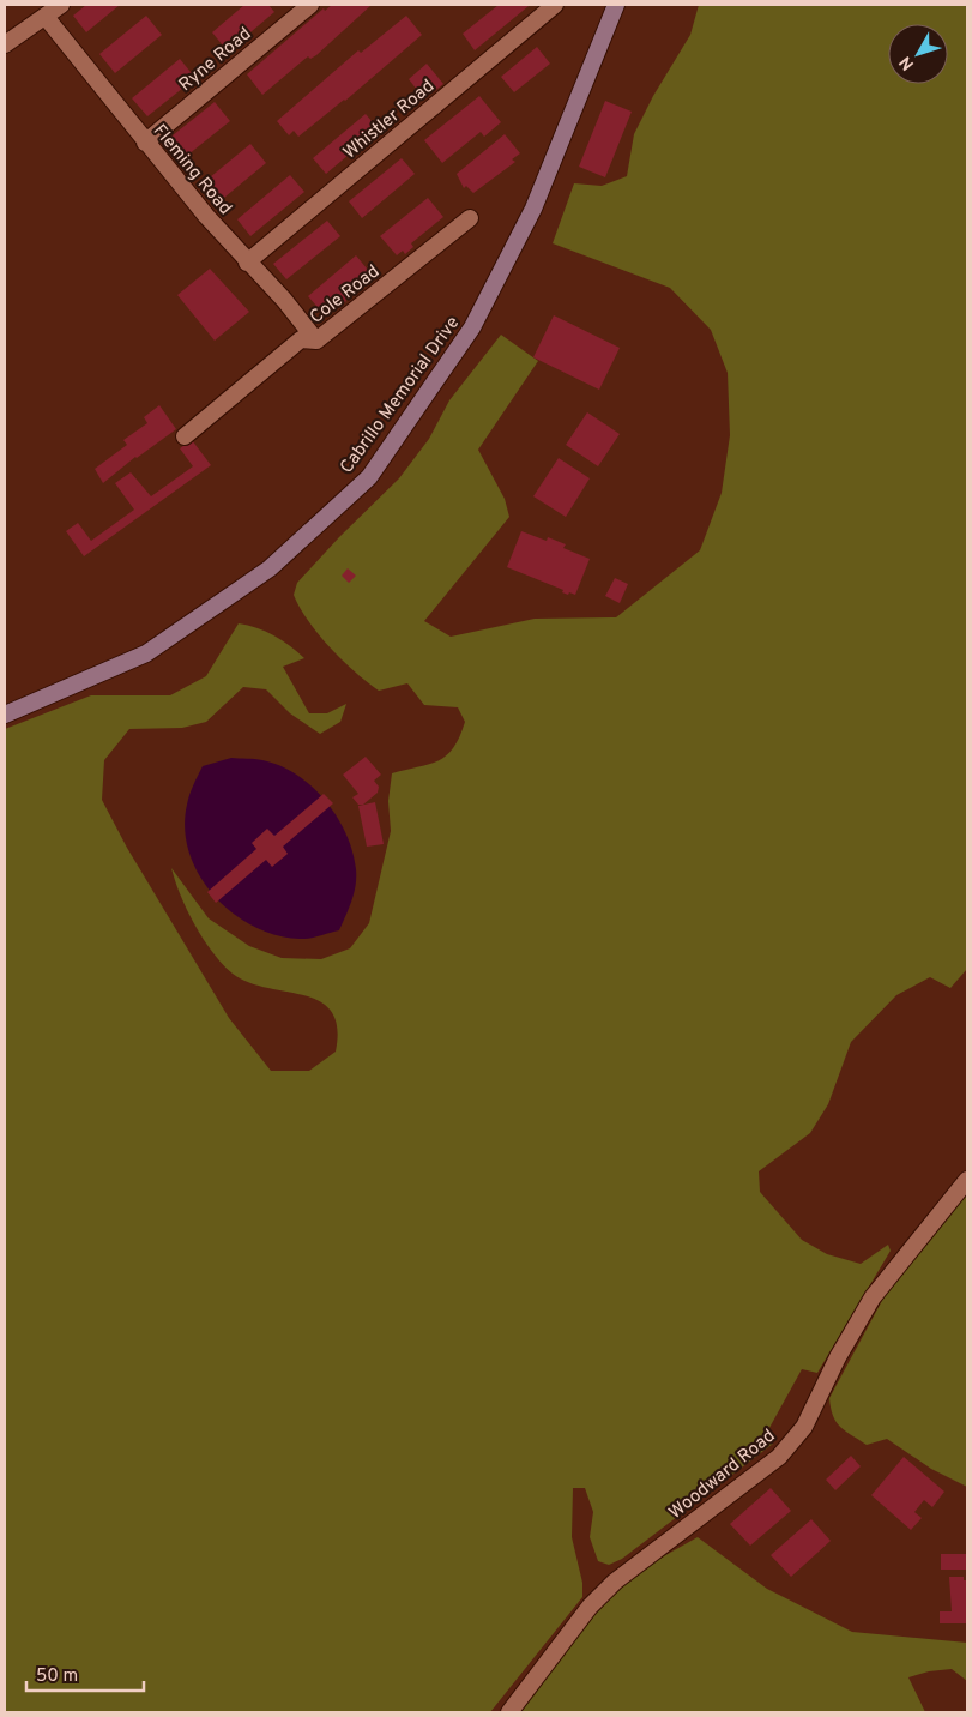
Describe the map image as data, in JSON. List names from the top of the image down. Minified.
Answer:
{"streets":{"main road":["Cabrillo Memorial Drive"],"street":["Ryne Road","Whistler Road","Fleming Road","Cole Road","Woodward Road"]},"crossings":[["Ryne Road","Fleming Road"],["Whistler Road","Fleming Road"],["Fleming Road","Cole Road"]],"scale_bar":"50 m","north":"bottom left"}
